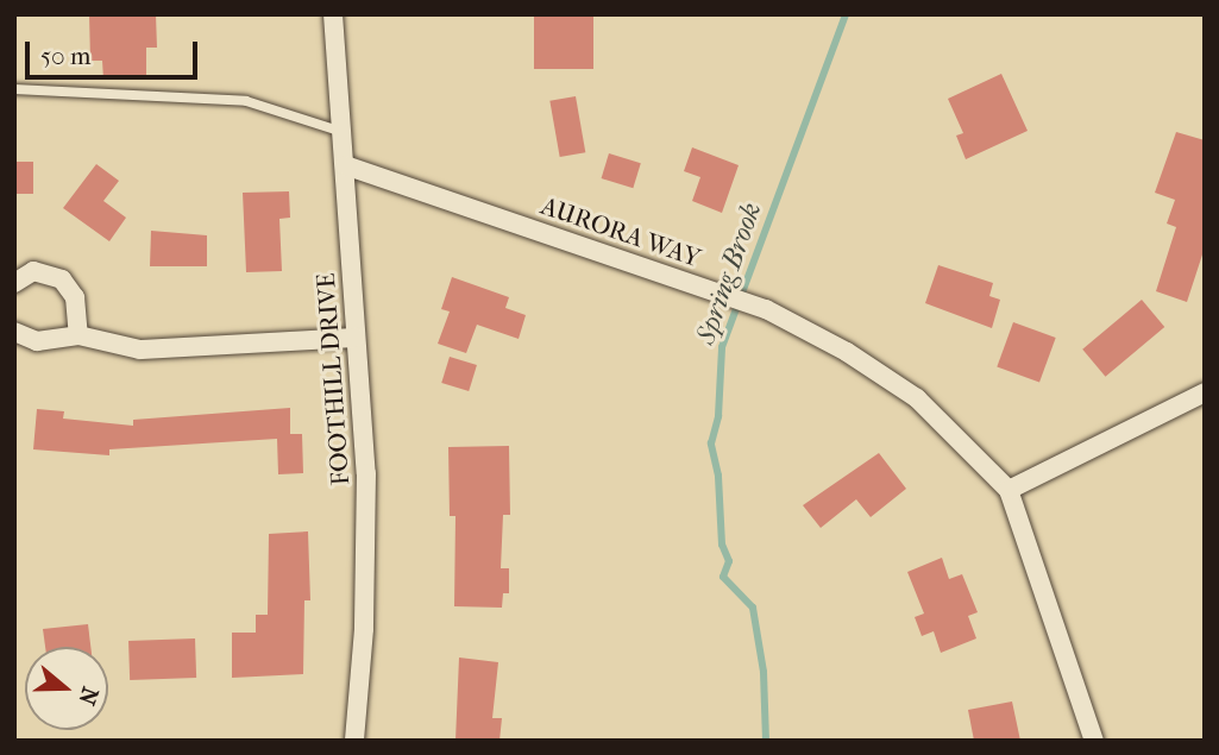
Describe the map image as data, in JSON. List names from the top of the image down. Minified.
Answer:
{"streets":{"street":["AURORA WAY","FOOTHILL DRIVE"]},"crossings":[["AURORA WAY","FOOTHILL DRIVE"]],"water":["Spring Brook"],"scale_bar":"50 m","north":"right"}
